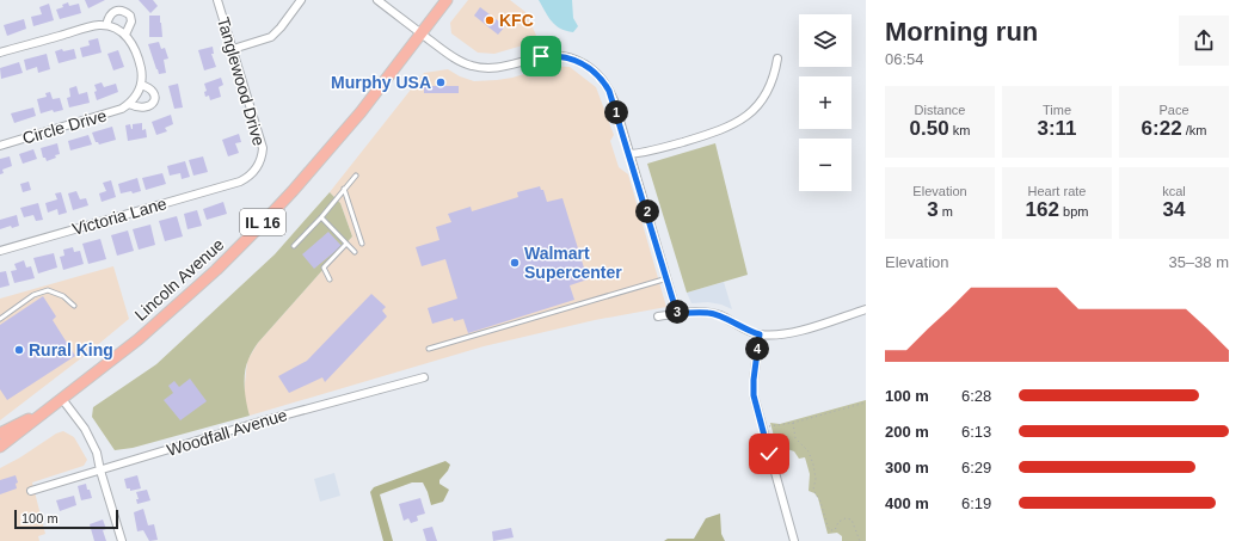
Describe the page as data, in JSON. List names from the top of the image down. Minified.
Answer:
{"streets":{"main road":["IL 16","Lincoln Avenue"],"street":["Tanglewood Drive","Circle Drive","Victoria Lane","Woodfall Avenue"]},"crossings":[["Tanglewood Drive","Victoria Lane"]],"places":["KFC","Murphy USA","Walmart Supercenter","Rural King"],"scale_bar":"100 m","page":{"heading":["Morning run","06:54"],"map_buttons":["+","−"],"stats":[["Distance","0.50 km"],["Time","3:11"],["Pace","6:22 /km"],["Elevation","3 m"],["Heart rate","162 bpm"],["kcal","34"]],"pins":["1","2","3","4"],"chart":["Elevation","35–38 m"],"list":[{"name":"100 m","note":"6:28"},{"name":"200 m","note":"6:13"},{"name":"300 m","note":"6:29"},{"name":"400 m","note":"6:19"}],"scale":"100 m"}}
